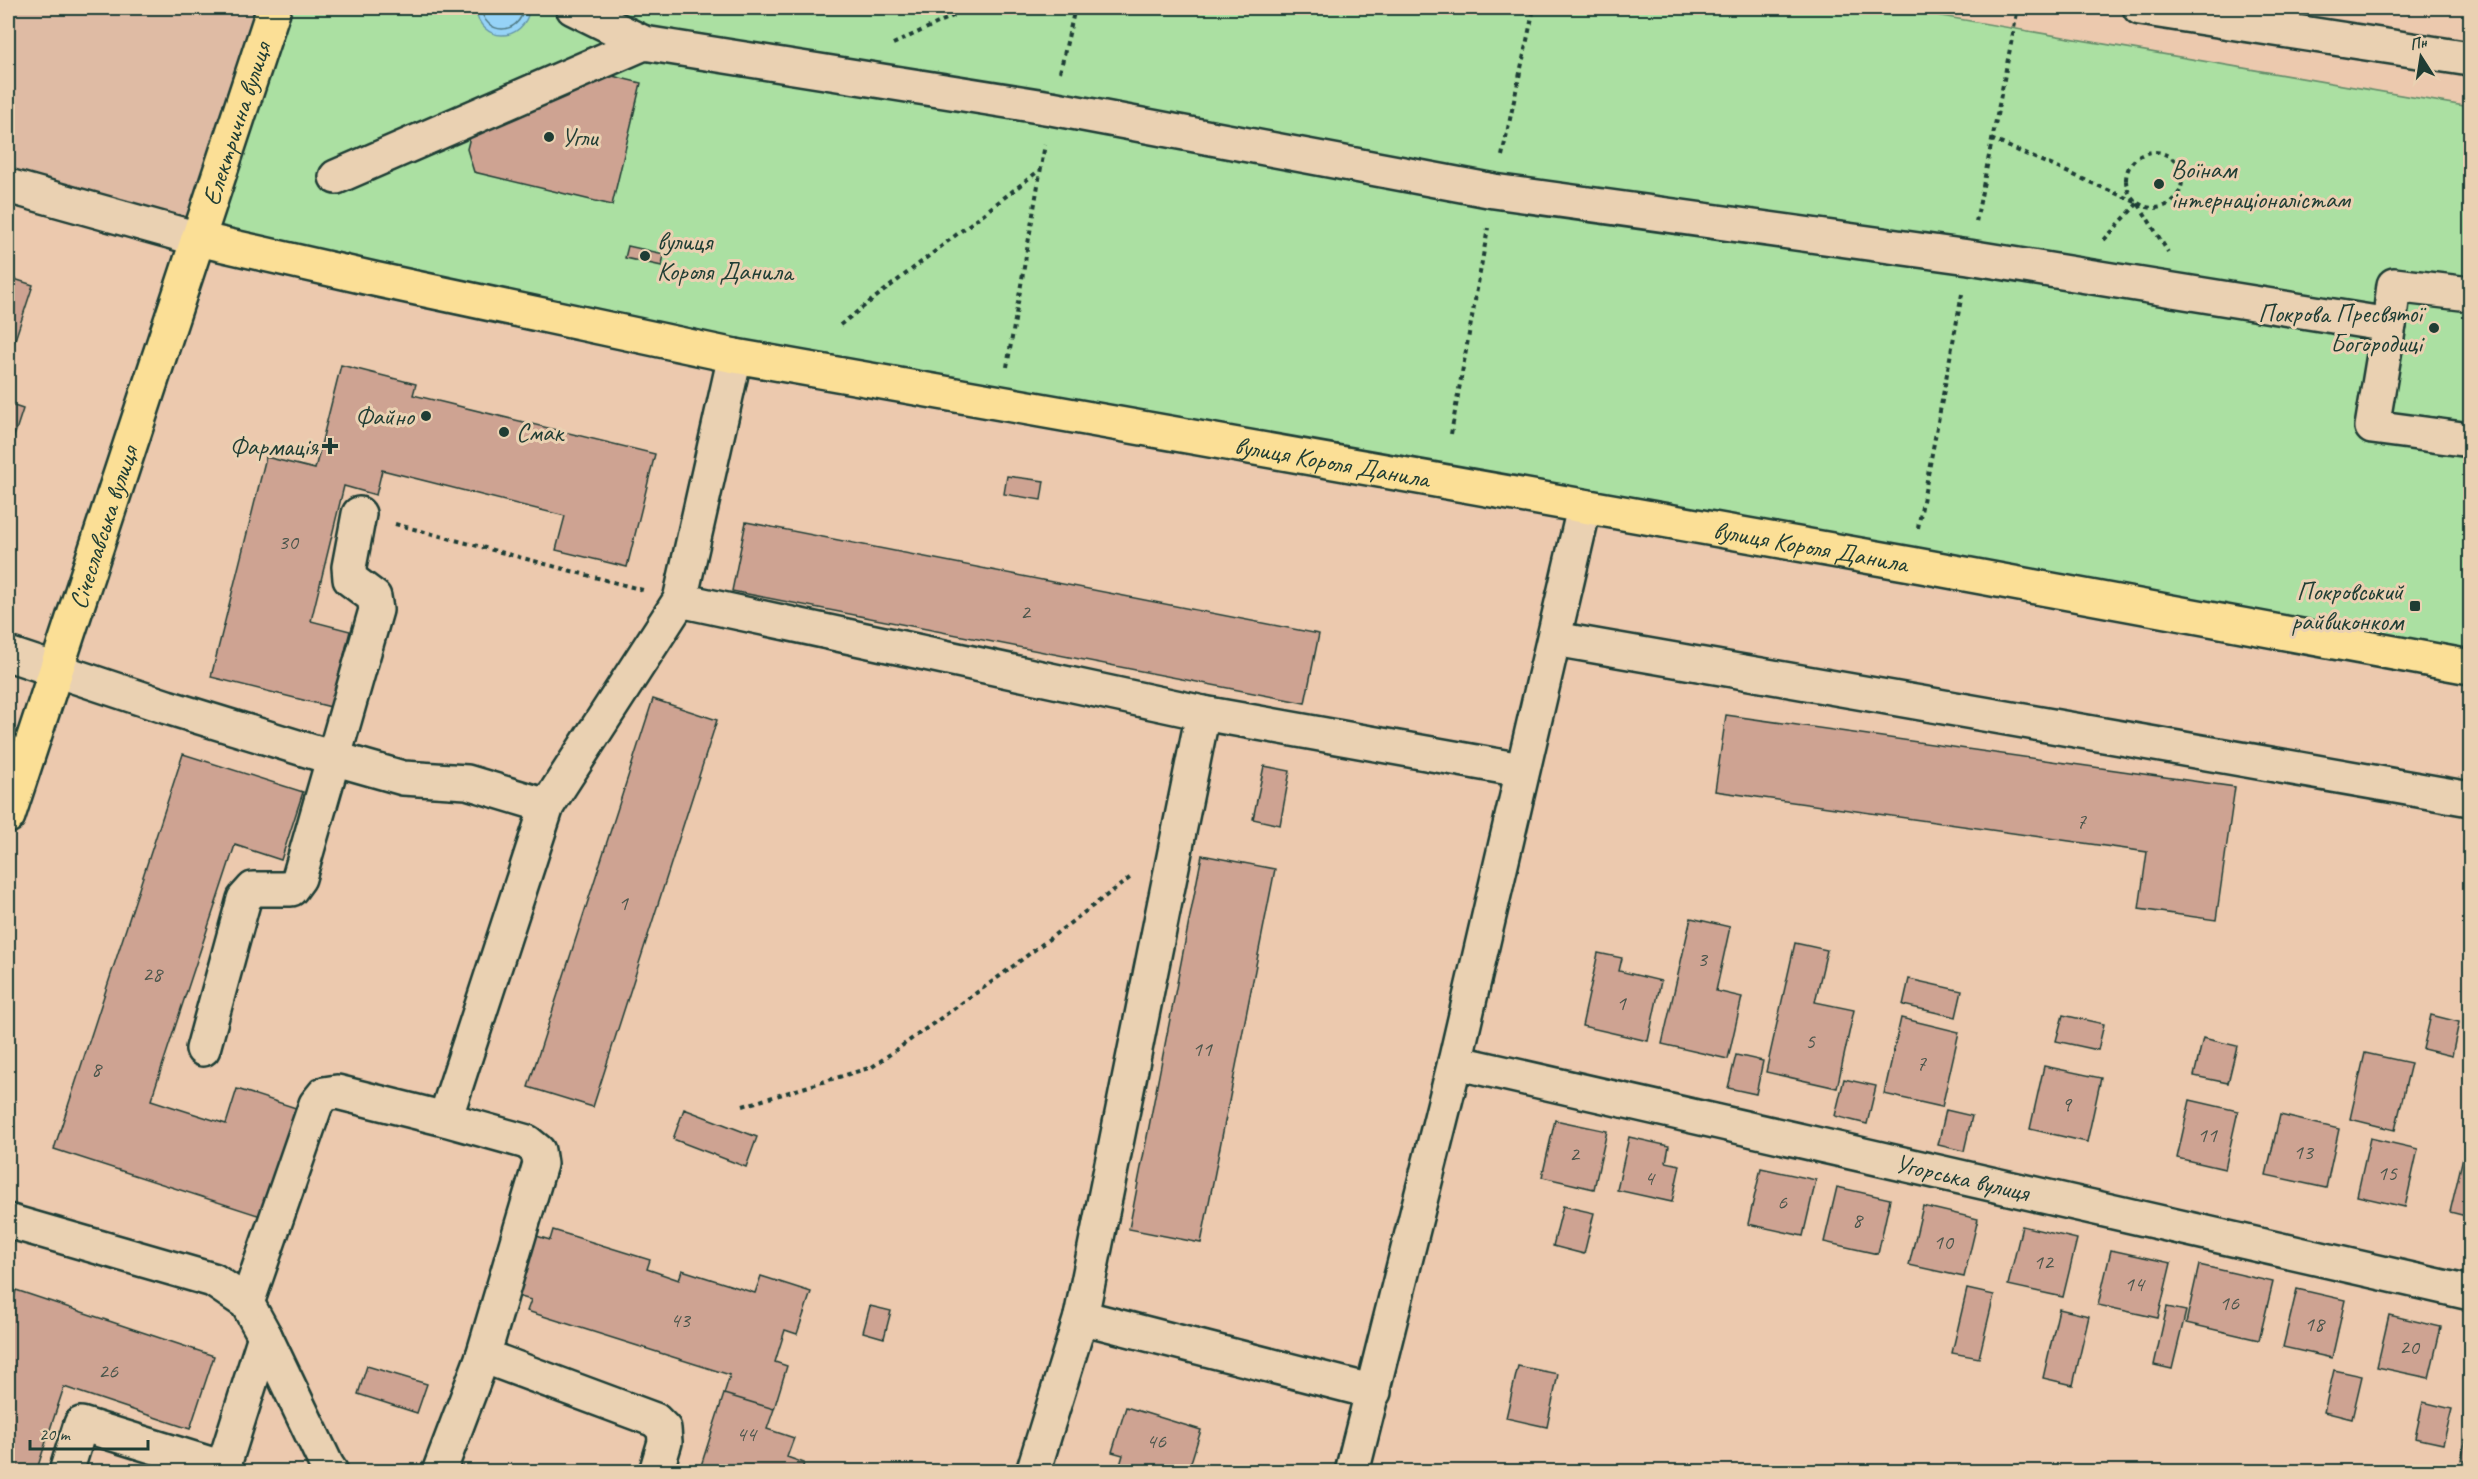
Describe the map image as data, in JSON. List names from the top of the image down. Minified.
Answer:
{"streets":{"main road":["Електрична вулиця","вулиця Короля Данила","Січеславська вулиця"],"street":["Угорська вулиця"]},"crossings":[["Електрична вулиця","вулиця Короля Данила"],["Електрична вулиця","Січеславська вулиця"],["вулиця Короля Данила","Січеславська вулиця"]],"places":{"other":["Угли","Воїнам інтернаціоналістам","вулиця Короля Данила","Покрова Пресвятої Богородиці","Файно","Смак"],"health":["Фармація"],"transit":["Покровський райвиконком"]},"house_numbers":["30","2","7","1","3","28","1","5","11","7","8","9","11","13","2","15","4","6","8","10","12","14","16","43","18","20","26","44","46"],"scale_bar":"20 m","north":"top"}
